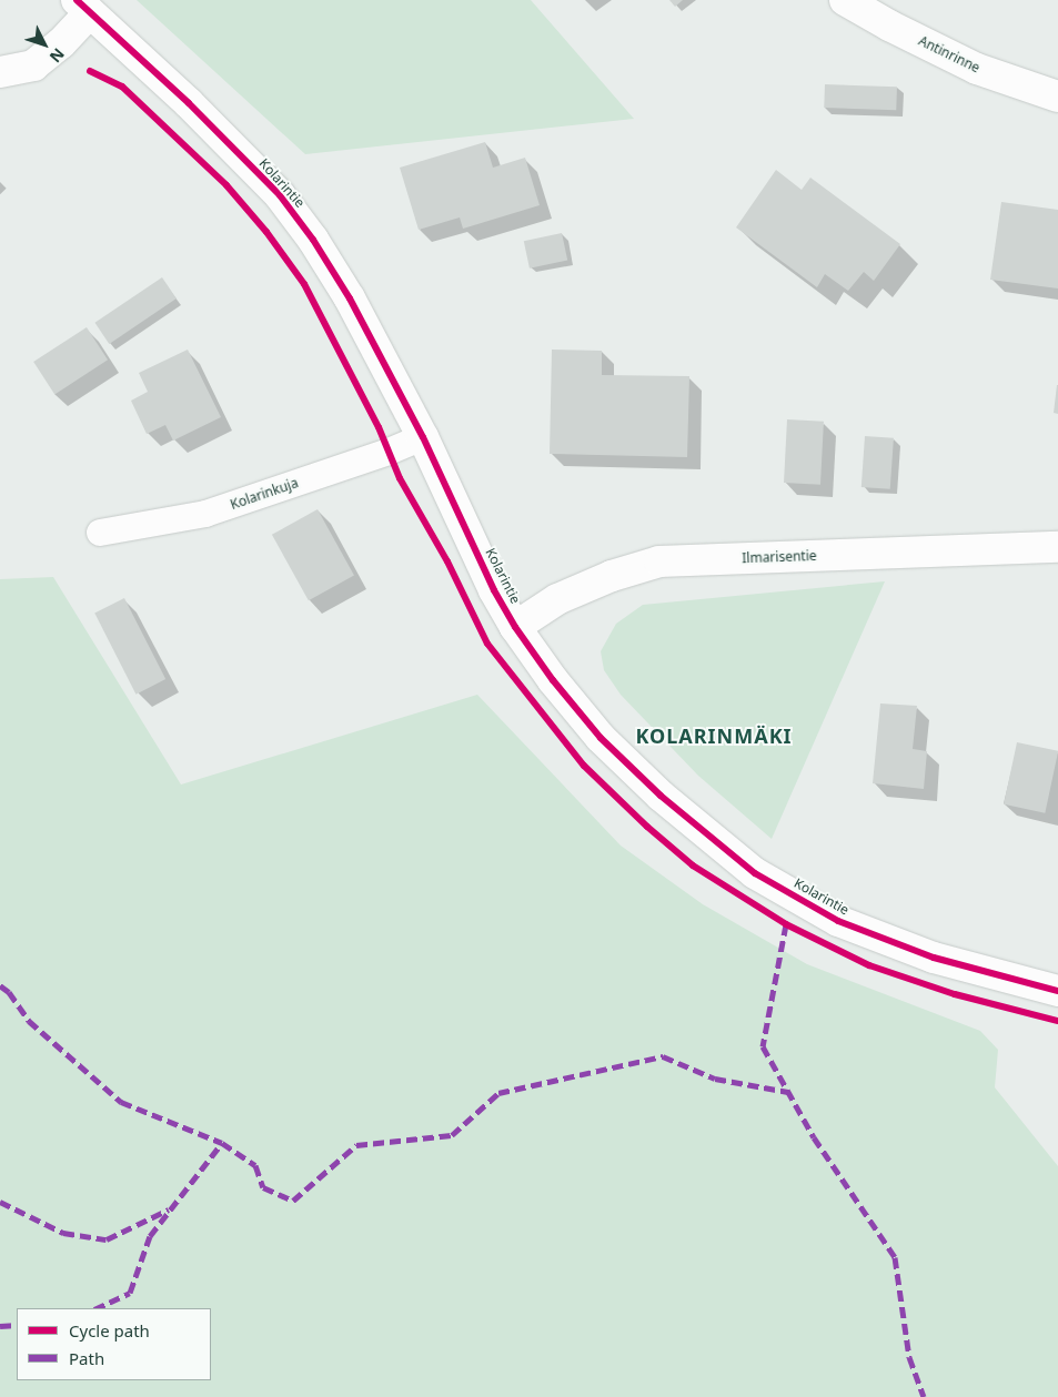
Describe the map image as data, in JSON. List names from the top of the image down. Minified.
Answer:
{"streets":{"street":["Antinrinne","Kolarintie","Ilmarisentie"],"lane":["Kolarinkuja"]},"crossings":[["Kolarintie","Kolarinkuja"],["Kolarintie","Ilmarisentie"]],"districts":["KOLARINMÄKI"],"legend":["Cycle path","Path"],"north":"bottom right"}
